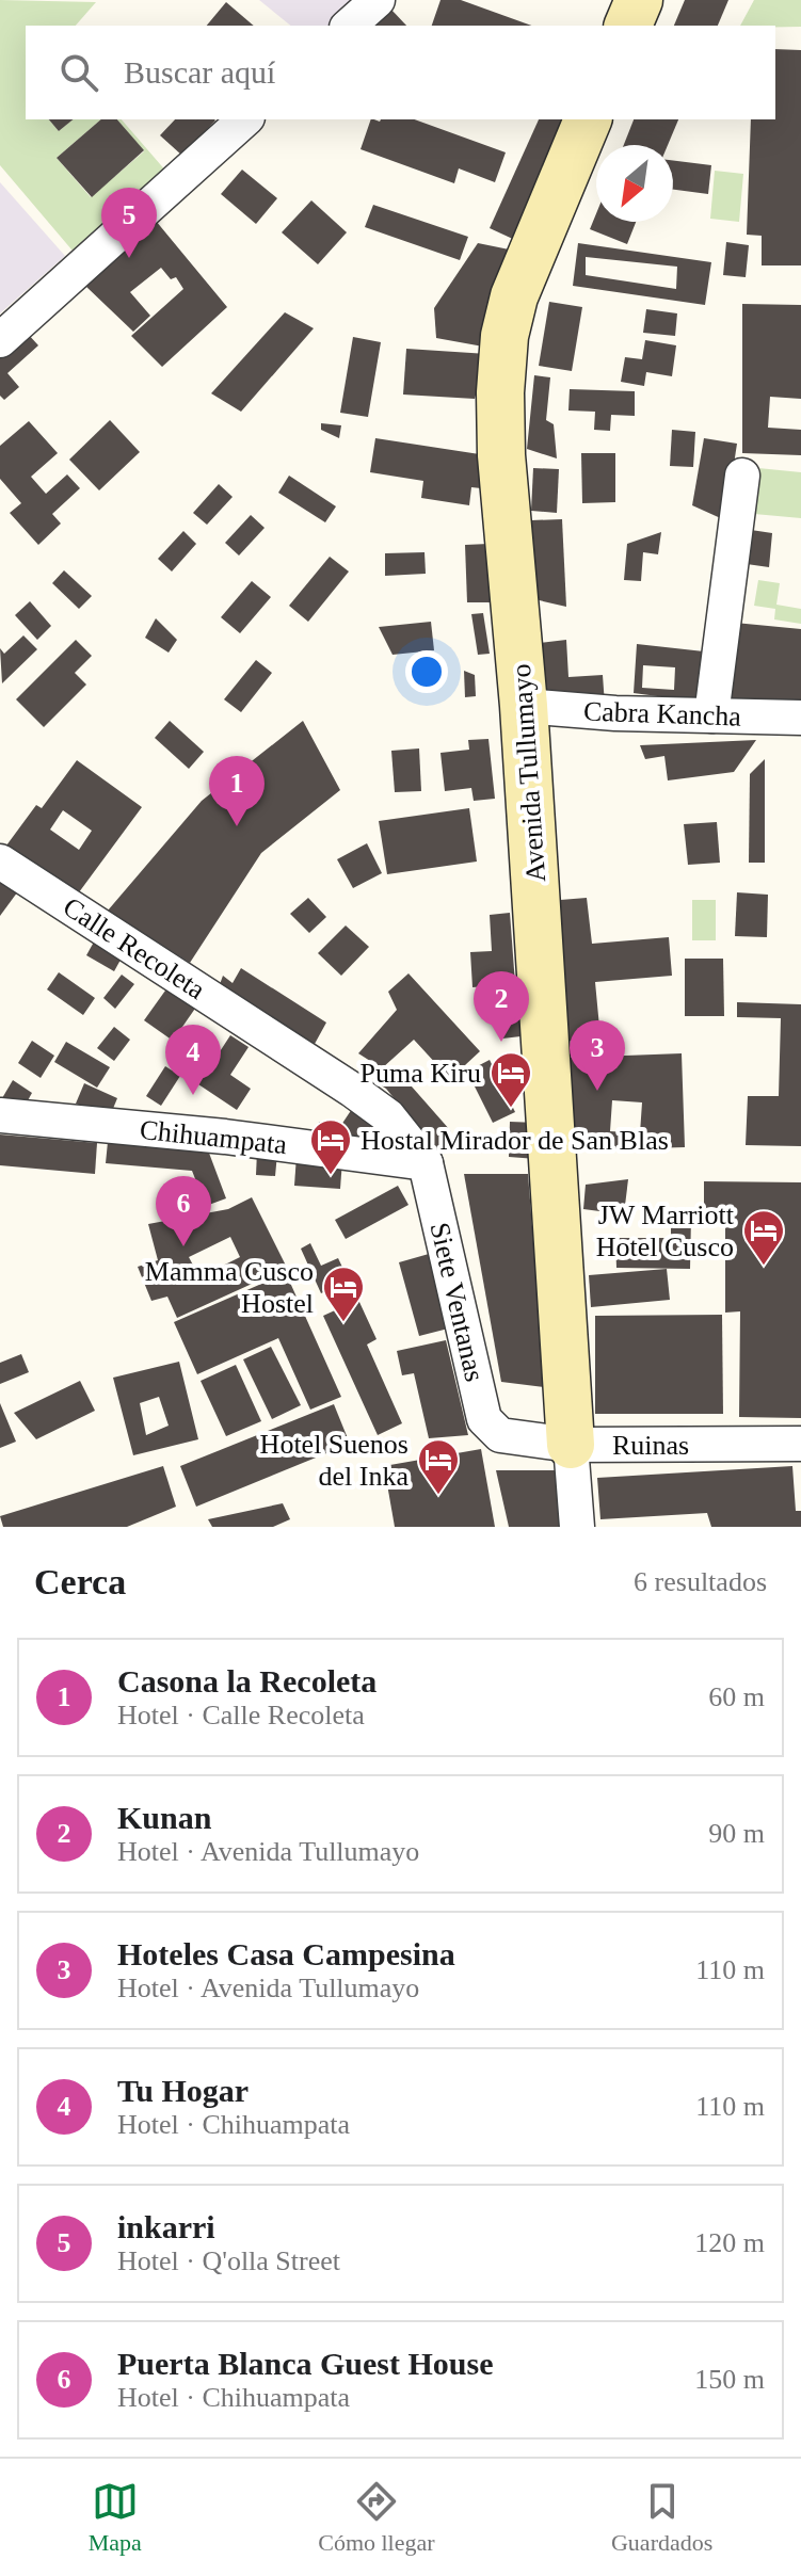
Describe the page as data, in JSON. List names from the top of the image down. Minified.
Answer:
{"streets":{"street":["Cabra Kancha","Avenida Tullumayo","Calle Recoleta","Chihuampata","Siete Ventanas","Ruinas"]},"crossings":[["Cabra Kancha","Avenida Tullumayo"],["Avenida Tullumayo","Ruinas"],["Calle Recoleta","Chihuampata"],["Calle Recoleta","Siete Ventanas"],["Chihuampata","Siete Ventanas"],["Siete Ventanas","Ruinas"]],"places":{"hotel":["Puma Kiru","Hostal Mirador de San Blas","JW Marriott Hotel Cusco","Mamma Cusco Hostel","Hotel Suenos del Inka"]},"north":"bottom left","page":{"search":"Buscar aquí","pins":["5","1","2","3","4","6"],"heading":["Cerca","6 resultados"],"list":[{"mark":"1","name":"Casona la Recoleta","note":"Hotel · Calle Recoleta","value":"60 m"},{"mark":"2","name":"Kunan","note":"Hotel · Avenida Tullumayo","value":"90 m"},{"mark":"3","name":"Hoteles Casa Campesina","note":"Hotel · Avenida Tullumayo","value":"110 m"},{"mark":"4","name":"Tu Hogar","note":"Hotel · Chihuampata","value":"110 m"},{"mark":"5","name":"inkarri","note":"Hotel · Q'olla Street","value":"120 m"},{"mark":"6","name":"Puerta Blanca Guest House","note":"Hotel · Chihuampata","value":"150 m"}],"nav":["Mapa","Cómo llegar","Guardados"]}}
